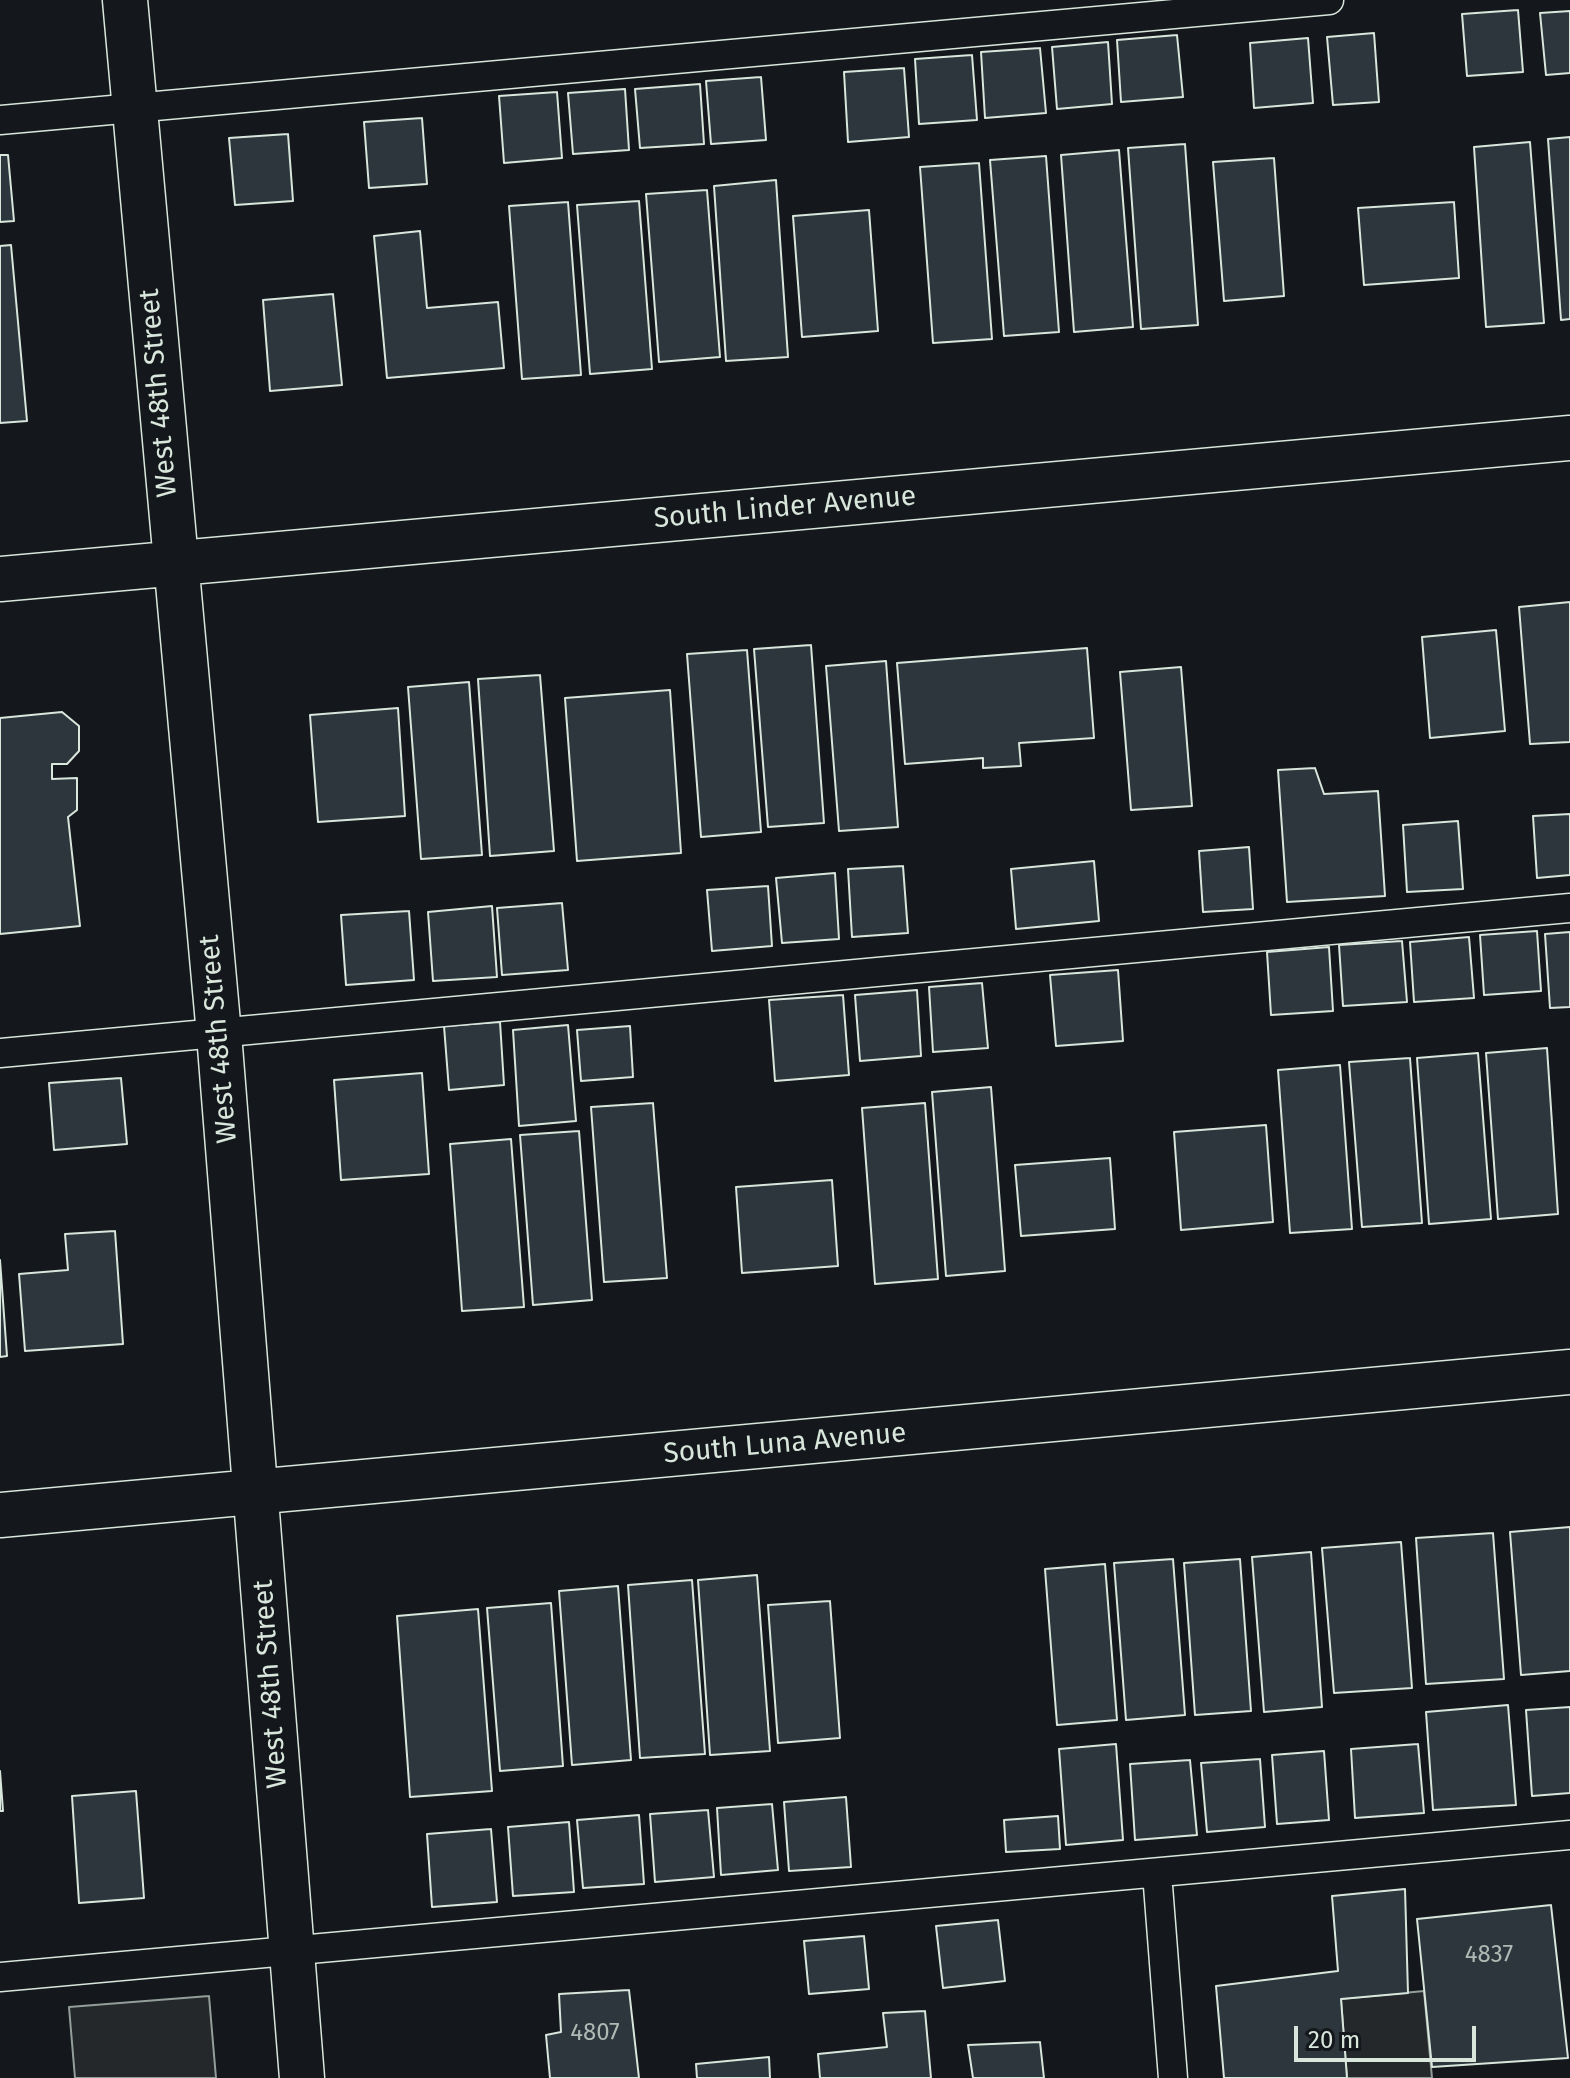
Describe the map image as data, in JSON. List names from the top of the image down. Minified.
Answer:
{"streets":{"street":["West 48th Street","South Linder Avenue","South Luna Avenue"]},"crossings":[["West 48th Street","South Linder Avenue"],["West 48th Street","South Luna Avenue"]],"house_numbers":["4837","4807"],"scale_bar":"20 m"}
